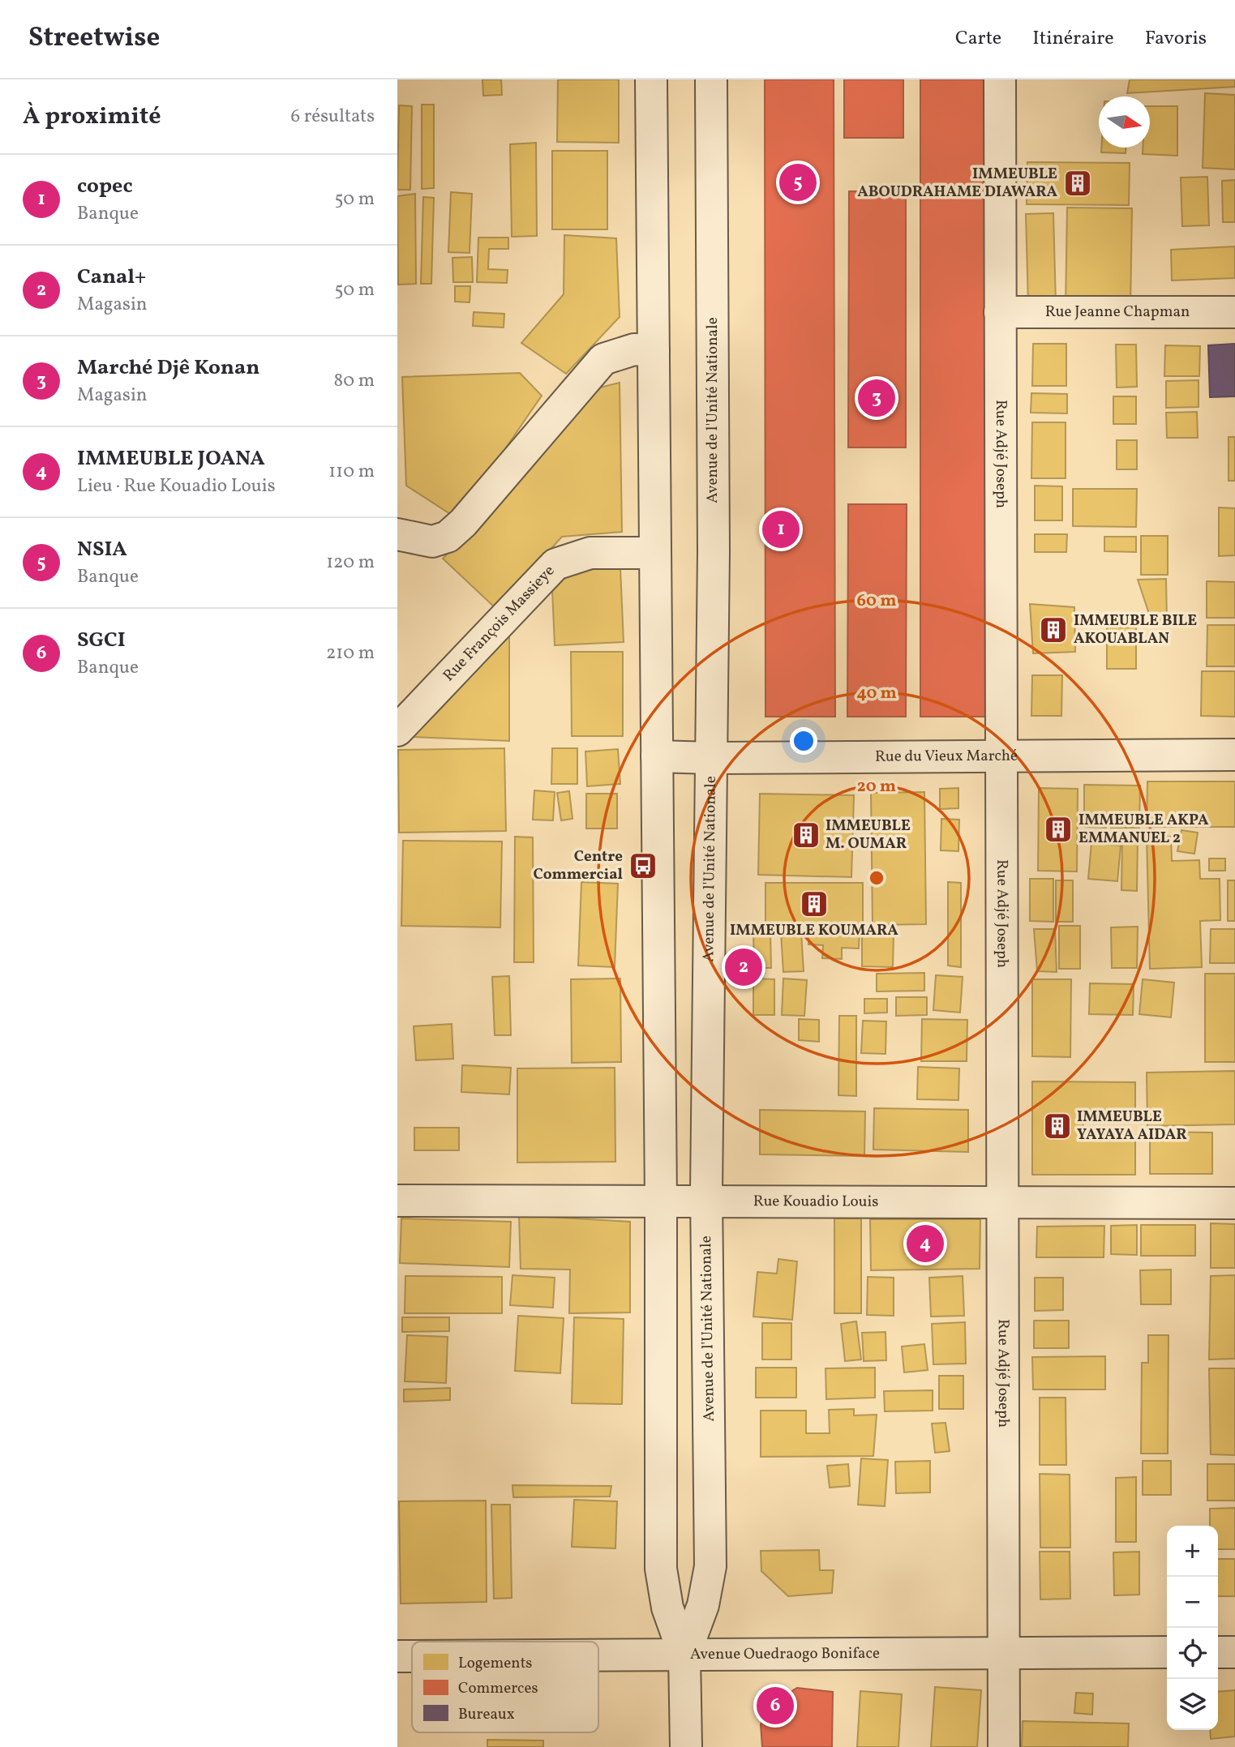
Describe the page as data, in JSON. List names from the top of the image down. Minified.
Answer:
{"streets":{"street":["Rue Jeanne Chapman","Avenue de l'Unité Nationale","Rue Adjé Joseph","Rue François Massieye","Rue du Vieux Marché","Rue Kouadio Louis","Avenue Ouedraogo Boniface"]},"crossings":[["Rue Jeanne Chapman","Rue Adjé Joseph"],["Avenue de l'Unité Nationale","Rue François Massieye"],["Avenue de l'Unité Nationale","Rue du Vieux Marché"],["Avenue de l'Unité Nationale","Rue Kouadio Louis"],["Avenue de l'Unité Nationale","Avenue Ouedraogo Boniface"],["Rue Adjé Joseph","Rue du Vieux Marché"],["Rue Adjé Joseph","Rue Kouadio Louis"],["Rue Adjé Joseph","Avenue Ouedraogo Boniface"]],"places":{"building":["IMMEUBLE ABOUDRAHAME DIAWARA","IMMEUBLE BILE AKOUABLAN","IMMEUBLE AKPA EMMANUEL 2","IMMEUBLE M. OUMAR","IMMEUBLE KOUMARA","IMMEUBLE YAYAYA AIDAR"],"bus stop":["Centre Commercial"]},"legend":["Logements","Commerces","Bureaux"],"north":"right","page":{"header":"Streetwise","nav":["Carte","Itinéraire","Favoris"],"heading":["À proximité","6 résultats"],"list":[{"mark":"1","name":"copec","note":"Banque","value":"50 m"},{"mark":"2","name":"Canal+","note":"Magasin","value":"50 m"},{"mark":"3","name":"Marché Djê Konan","note":"Magasin","value":"80 m"},{"mark":"4","name":"IMMEUBLE JOANA","note":"Lieu · Rue Kouadio Louis","value":"110 m"},{"mark":"5","name":"NSIA","note":"Banque","value":"120 m"},{"mark":"6","name":"SGCI","note":"Banque","value":"210 m"}],"pins":["5","3","1","2","4","6"],"map_buttons":["+","−"]},"rings":["60 m","40 m","20 m"]}
